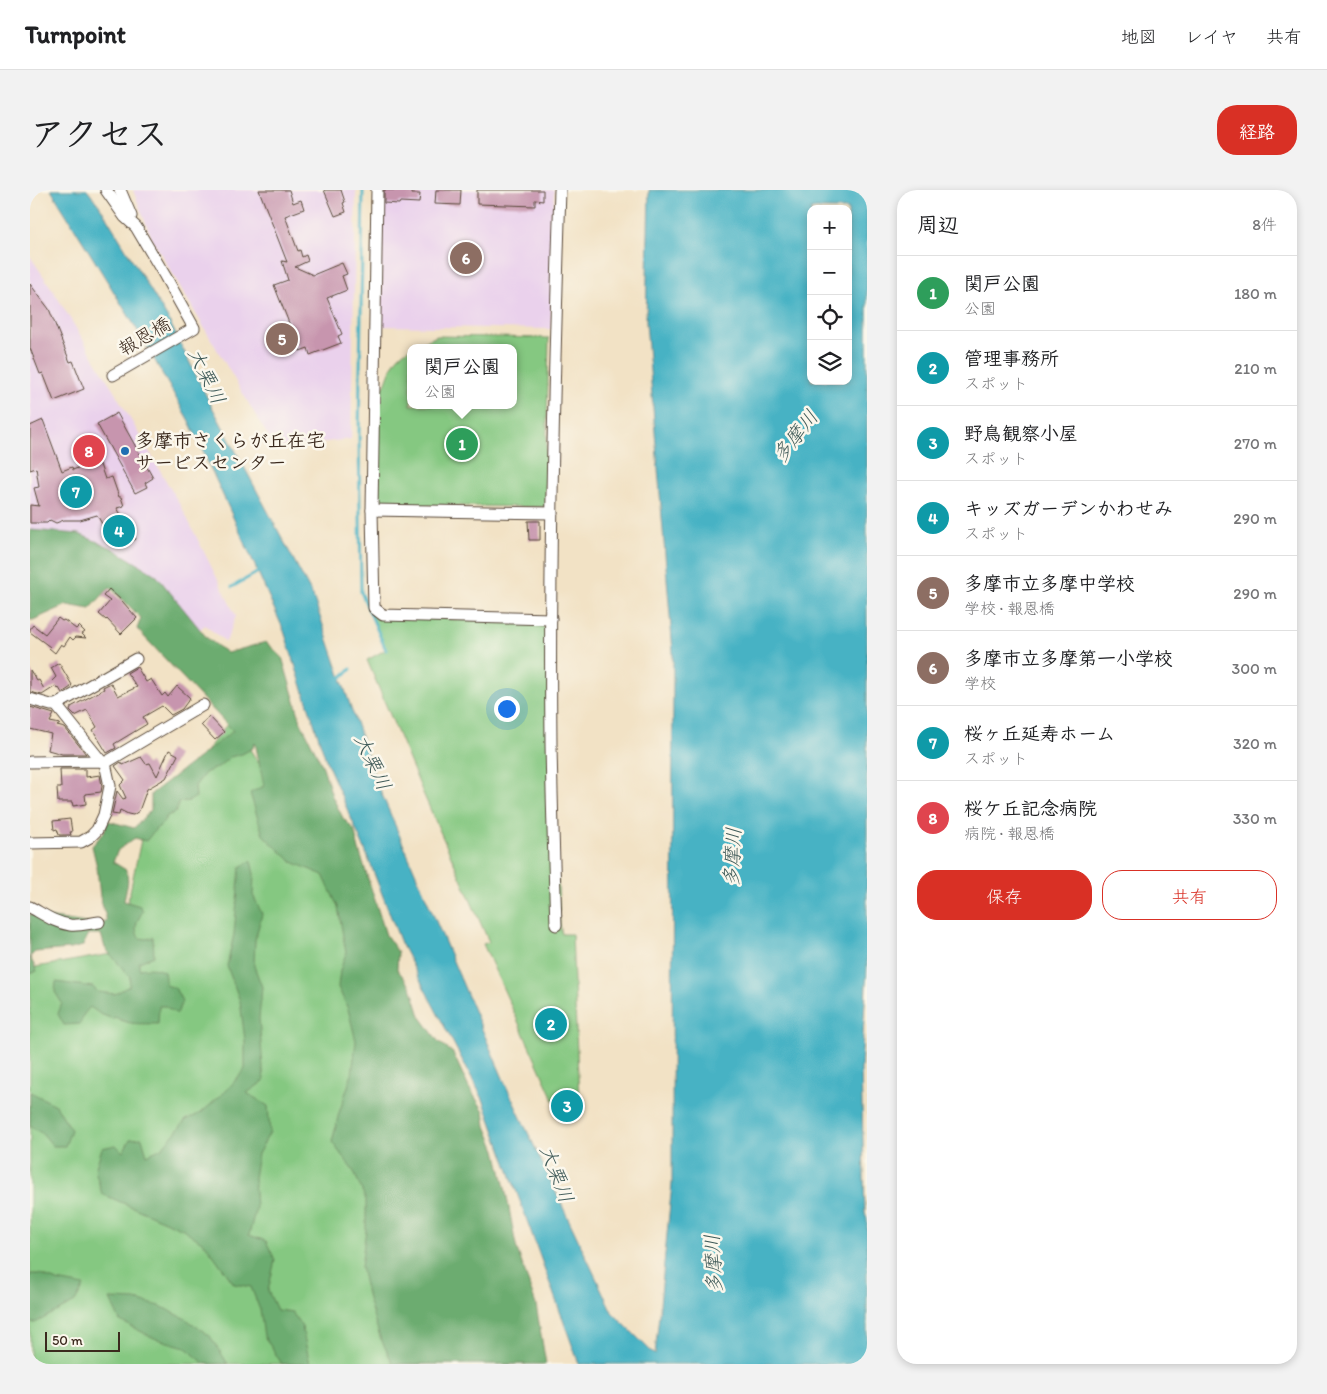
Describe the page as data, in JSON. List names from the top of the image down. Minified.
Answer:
{"streets":{"street":["報恩橋"]},"water":["大栗川","多摩川"],"places":["多摩市さくらが丘在宅 サービスセンター"],"scale_bar":"50 m","page":{"header":"Turnpoint","nav":["地図","レイヤ","共有"],"title":"アクセス","buttons":["経路",["保存","共有"]],"heading":["周辺","8件"],"map_buttons":["+","−"],"pins":["6","5","1","8","7","4","2","3"],"list":[{"mark":"1","name":"関戸公園","note":"公園","value":"180 m"},{"mark":"2","name":"管理事務所","note":"スポット","value":"210 m"},{"mark":"3","name":"野鳥観察小屋","note":"スポット","value":"270 m"},{"mark":"4","name":"キッズガーデンかわせみ","note":"スポット","value":"290 m"},{"mark":"5","name":"多摩市立多摩中学校","note":"学校 · 報恩橋","value":"290 m"},{"mark":"6","name":"多摩市立多摩第一小学校","note":"学校","value":"300 m"},{"mark":"7","name":"桜ヶ丘延寿ホーム","note":"スポット","value":"320 m"},{"mark":"8","name":"桜ケ丘記念病院","note":"病院 · 報恩橋","value":"330 m"}],"popup":["関戸公園","公園"],"scale":"50 m"}}
